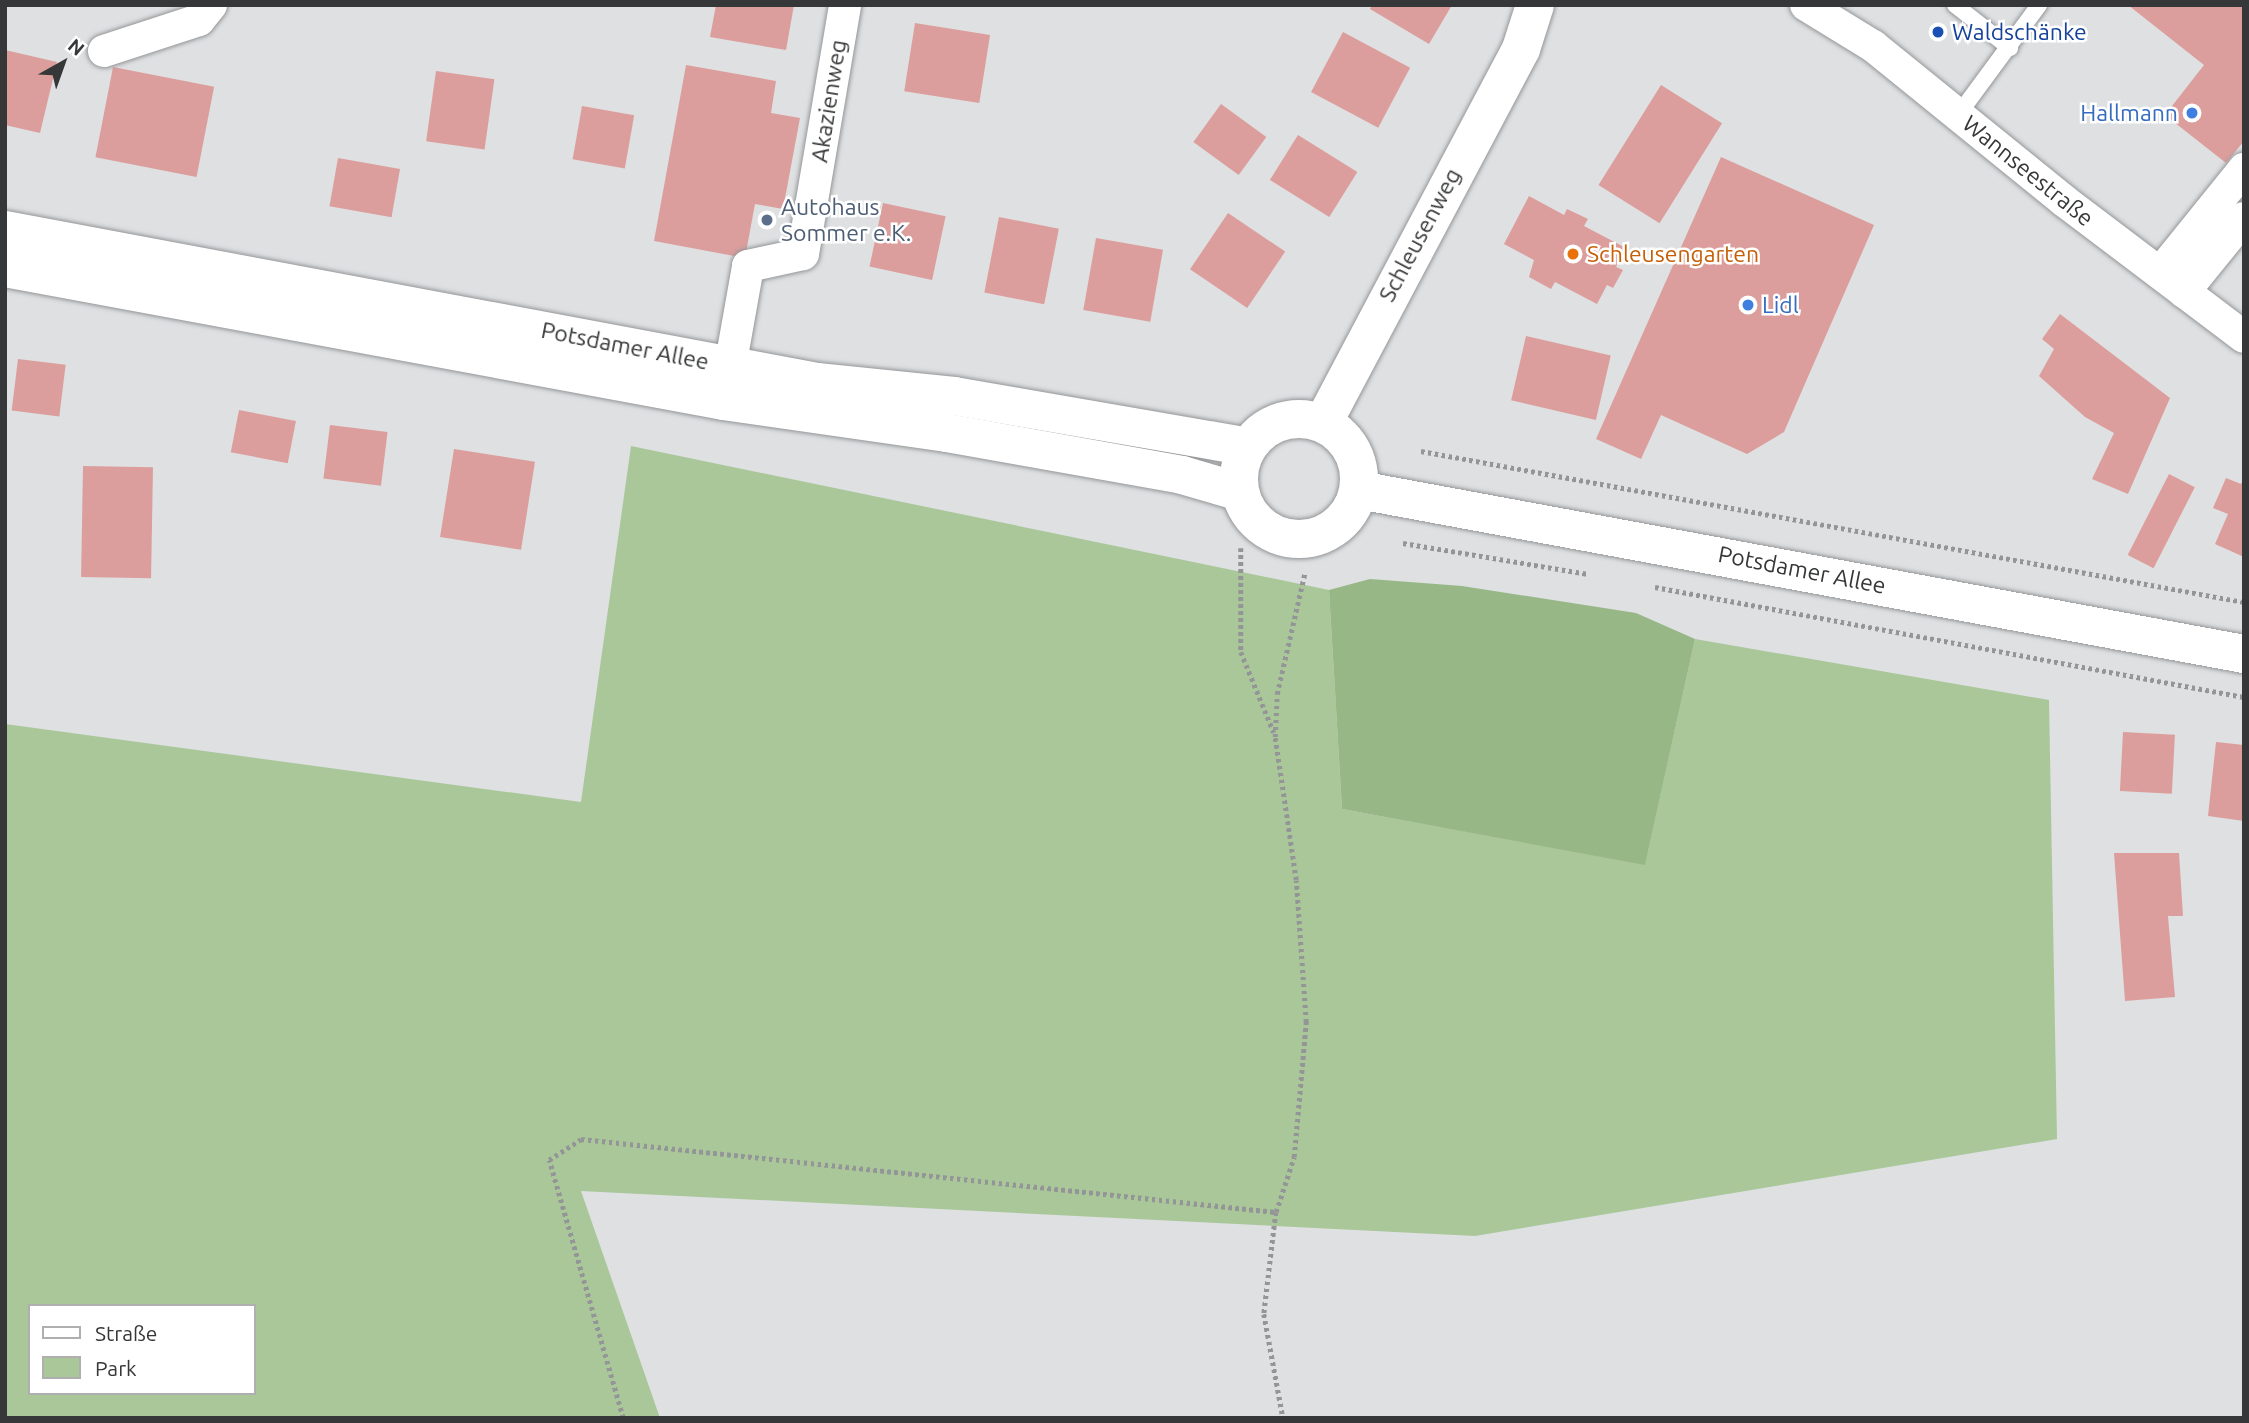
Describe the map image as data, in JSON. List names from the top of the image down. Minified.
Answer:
{"streets":{"street":["Akazienweg","Wannseestraße","Schleusenweg","Potsdamer Allee"]},"crossings":[["Akazienweg","Potsdamer Allee"],["Schleusenweg","Potsdamer Allee"]],"places":["Waldschänke","Hallmann","Autohaus Sommer e.K.","Schleusengarten","Lidl"],"legend":["Straße","Park"],"north":"top right"}
